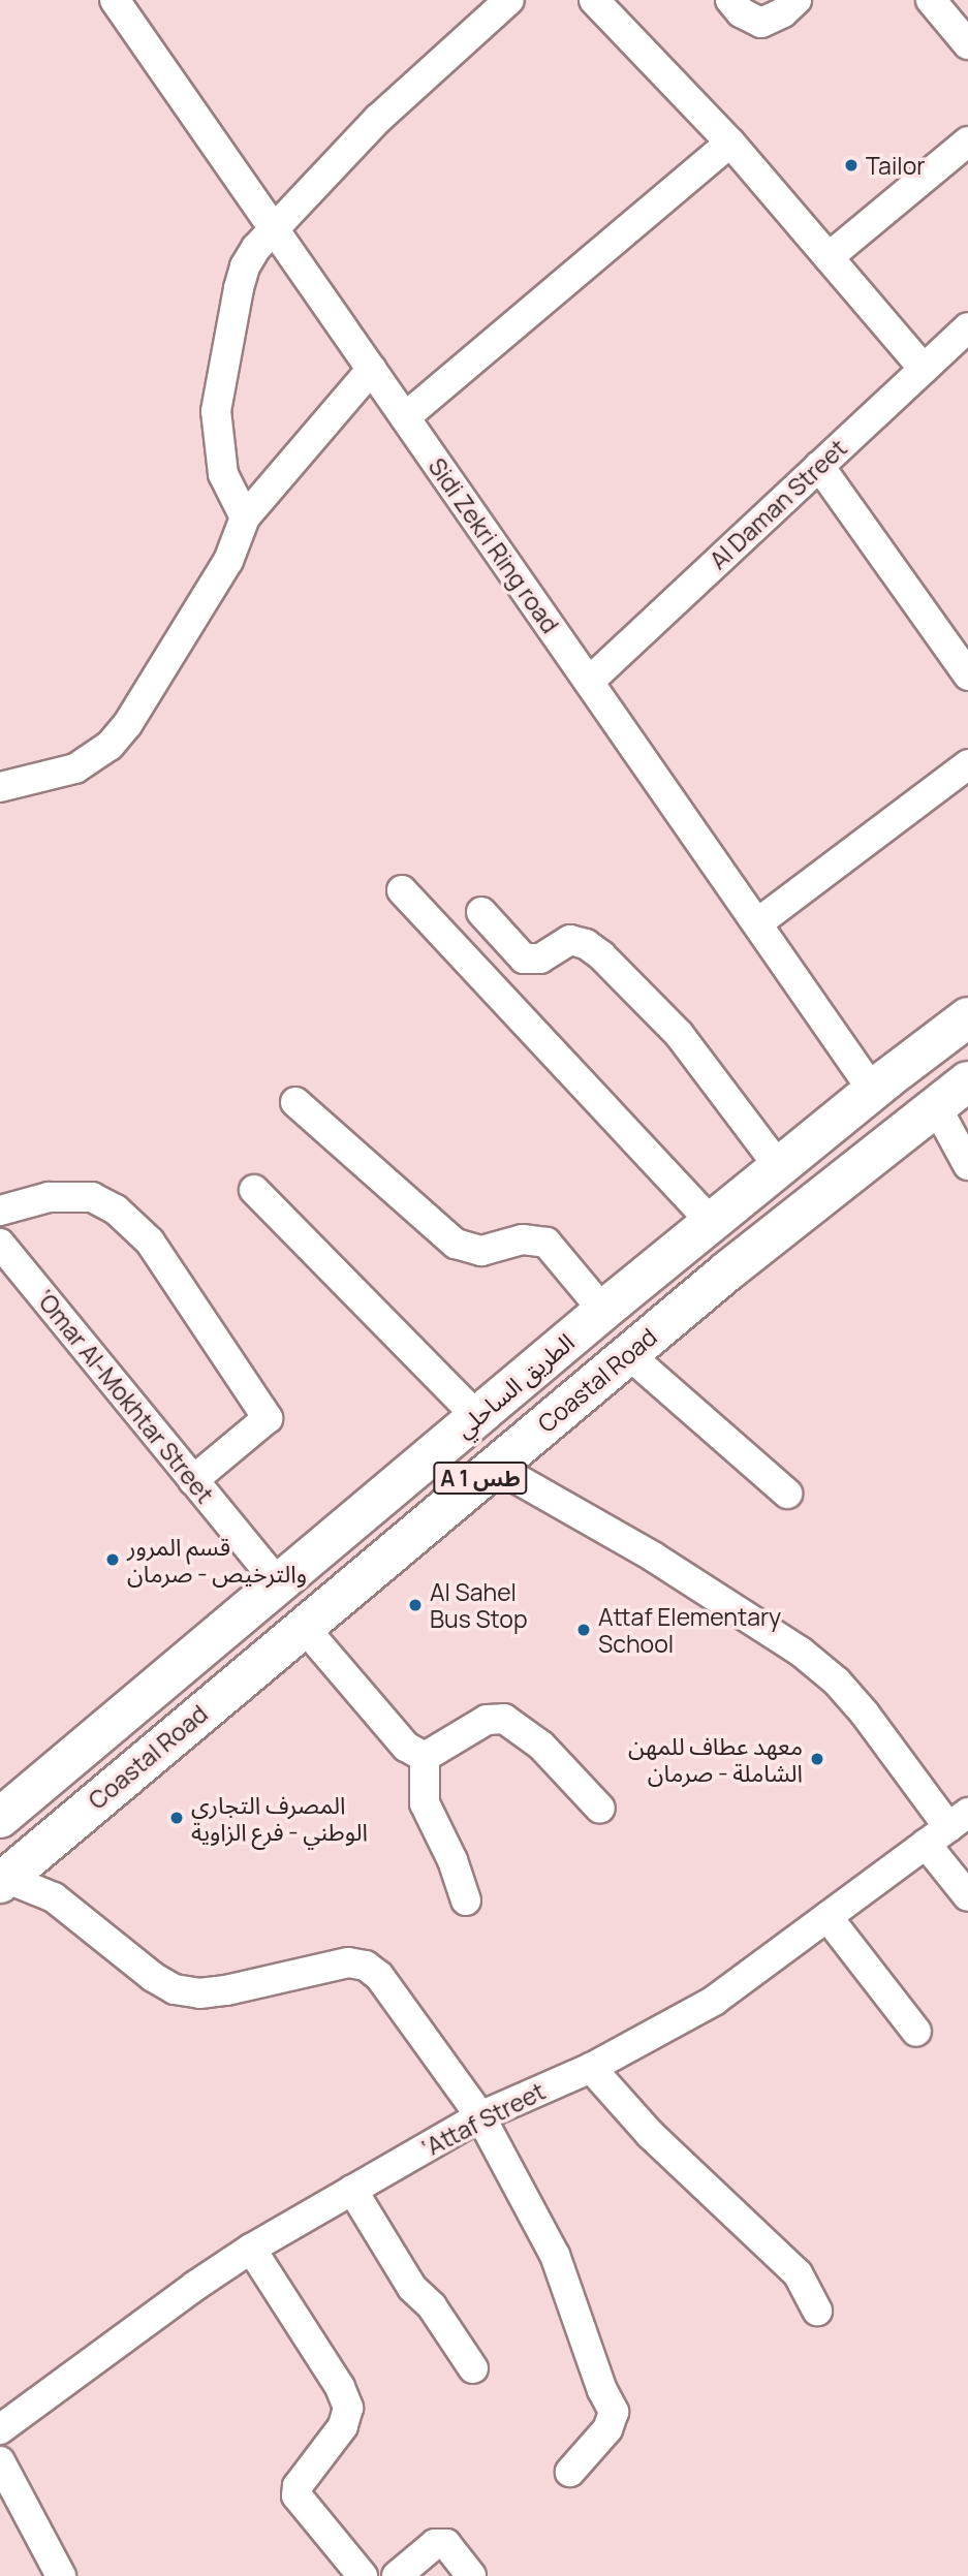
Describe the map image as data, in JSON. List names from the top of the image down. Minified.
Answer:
{"streets":{"highway":["Coastal Road","الطريق الساحلي","A 1 طس"],"street":["Al Daman Street","Sidi Zekri Ring road","‘Omar Al-Mokhtar Street","‘Attaf Street"]},"crossings":[["Al Daman Street","Sidi Zekri Ring road"],["Sidi Zekri Ring road","الطريق الساحلي"],["الطريق الساحلي","‘Omar Al-Mokhtar Street"]],"places":["Tailor","قسم المرور والترخيص - صرمان","Al Sahel Bus Stop","Attaf Elementary School","معهد عطاف للمهن الشاملة - صرمان","المصرف التجاري الوطني - فرع الزاوية"]}
